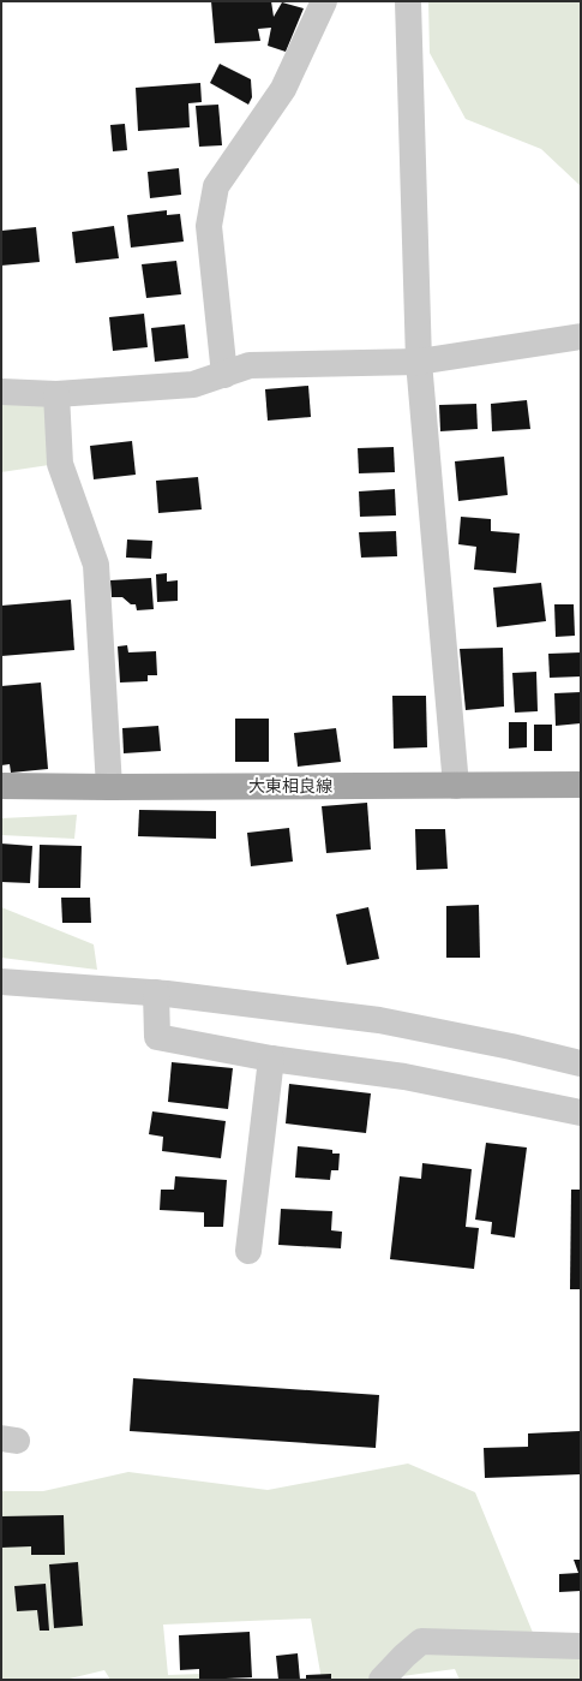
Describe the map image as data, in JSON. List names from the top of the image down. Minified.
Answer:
{"streets":{"main road":["大東相良線"]}}
